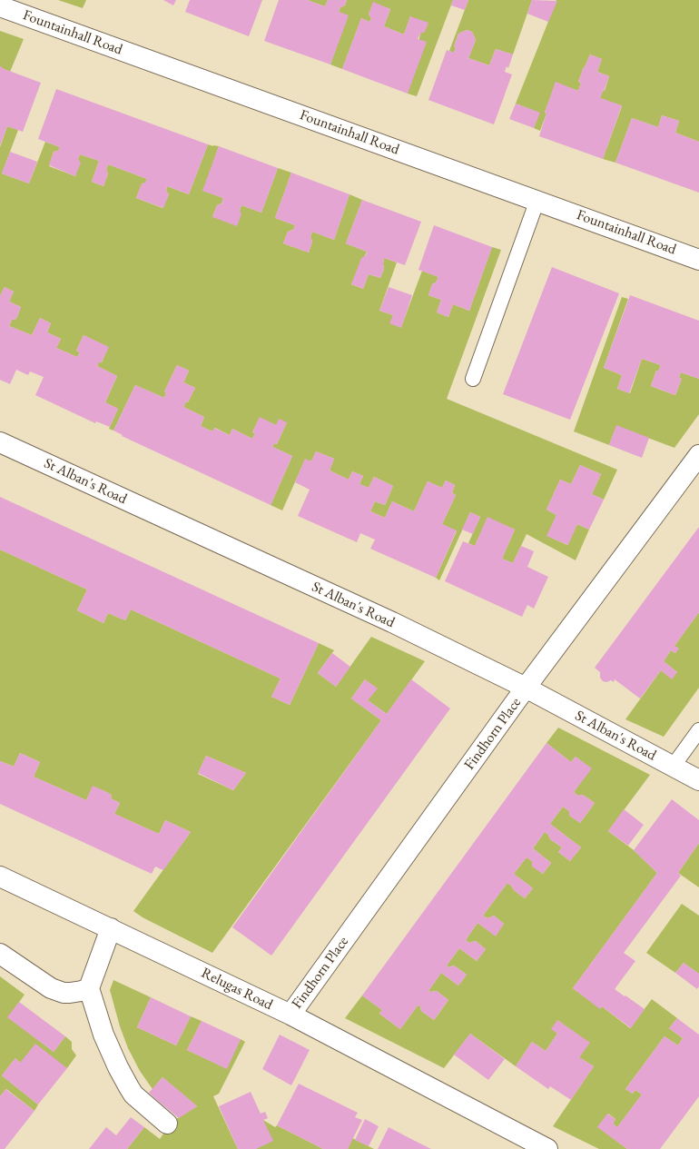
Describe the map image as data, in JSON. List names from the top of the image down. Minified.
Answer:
{"streets":{"street":["Fountainhall Road","St Alban's Road","Findhorn Place","Relugas Road"]},"crossings":[["St Alban's Road","Findhorn Place"],["Findhorn Place","Relugas Road"]]}
